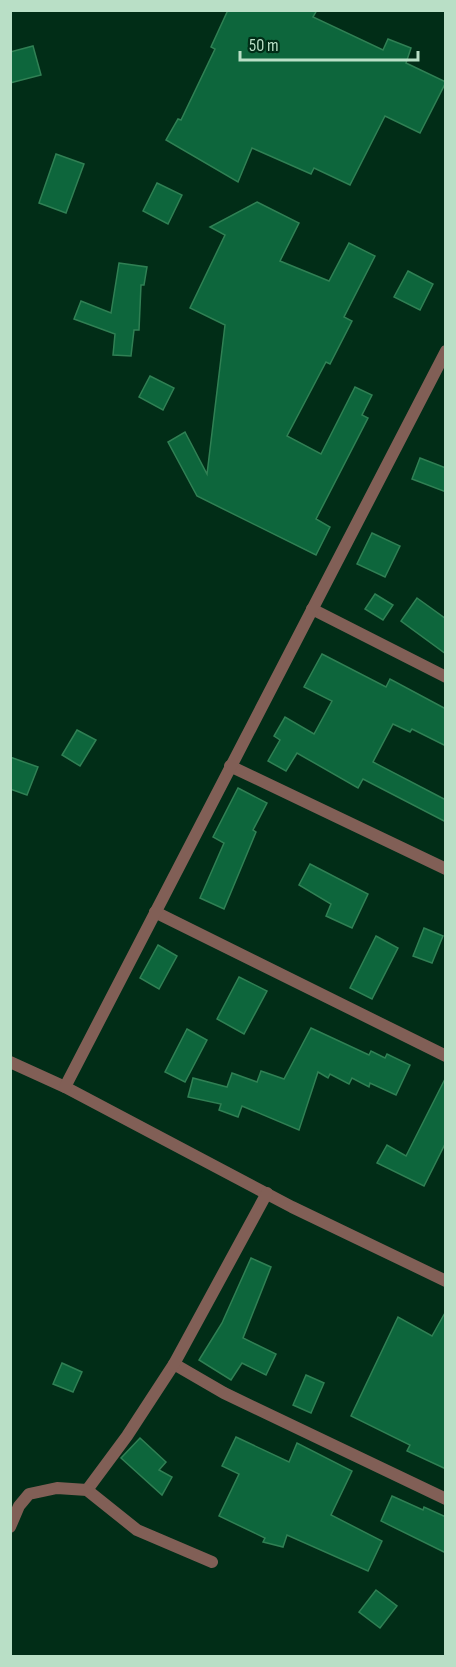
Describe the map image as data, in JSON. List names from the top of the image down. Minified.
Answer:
{"scale_bar":"50 m"}
